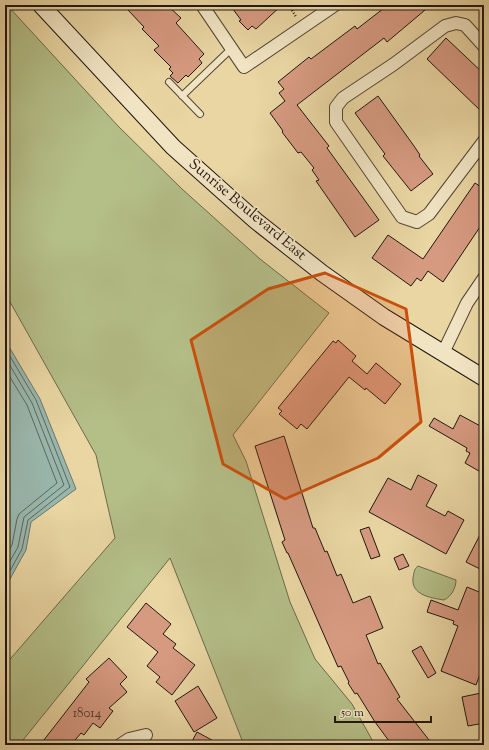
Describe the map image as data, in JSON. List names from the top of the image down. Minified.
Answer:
{"streets":{"main road":["Sunrise Boulevard East"]},"house_numbers":["18014"],"scale_bar":"50 m"}
